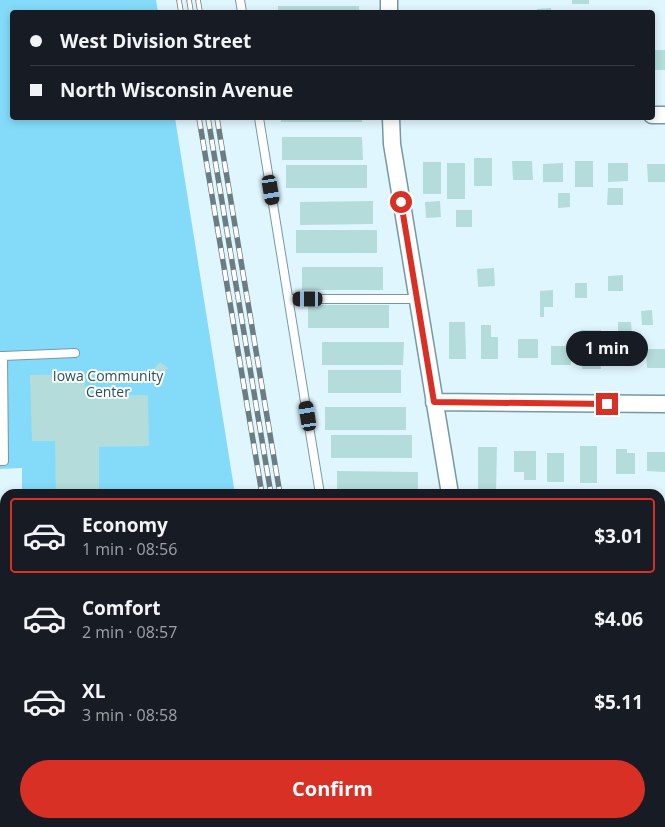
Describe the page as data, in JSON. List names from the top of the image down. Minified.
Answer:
{"parks":["Iowa Community Center"],"page":{"banner":["West Division Street","North Wisconsin Avenue"],"bubble":"1 min","list":[{"name":"Economy","note":"1 min · 08:56","value":"$3.01"},{"name":"Comfort","note":"2 min · 08:57","value":"$4.06"},{"name":"XL","note":"3 min · 08:58","value":"$5.11"}],"buttons":"Confirm"}}
